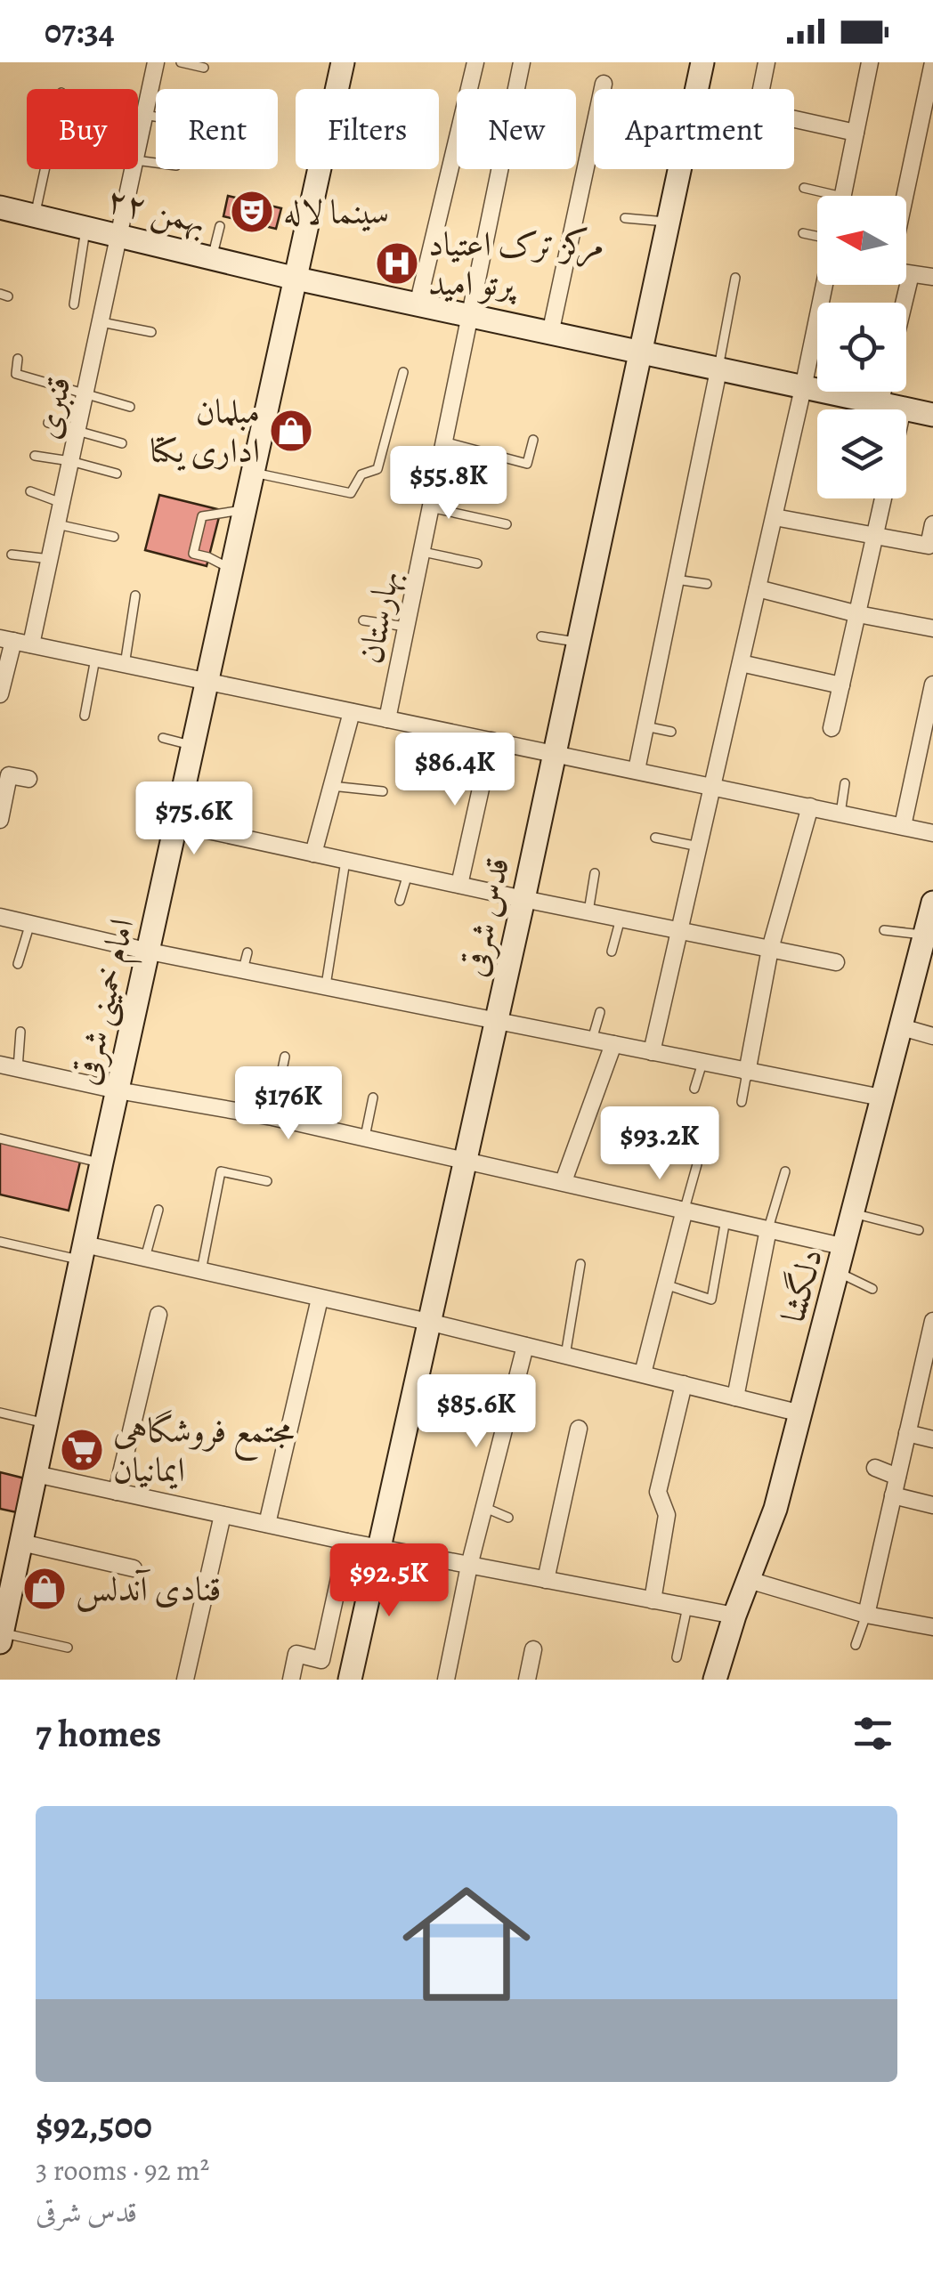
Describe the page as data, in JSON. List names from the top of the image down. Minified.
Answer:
{"streets":{"street":["۲۲ بهمن","قنبری","بهارستان","قدس شرقی","امام خمینی شرقی","دلگشا"]},"crossings":[["۲۲ بهمن","قنبری"],["۲۲ بهمن","بهارستان"],["۲۲ بهمن","قدس شرقی"],["۲۲ بهمن","امام خمینی شرقی"]],"places":{"theatre":["سینما لاله"],"hospital":["مرکز ترک اعتیاد پرتو امید"],"shop":["مبلمان اداری یکتا","قنادی آندلس"],"supermarket":["مجتمع فروشگاهی ایمانیان"]},"north":"left","page":{"status":"07:34","chip":["Buy","Rent","Filters","New","Apartment"],"price":["$55.8K","$86.4K","$75.6K","$176K","$93.2K","$85.6K","$92.5K"],"heading":"7 homes","list":[{"name":"$92,500","note":"3 rooms · 92 m² · قدس شرقی"}]}}
